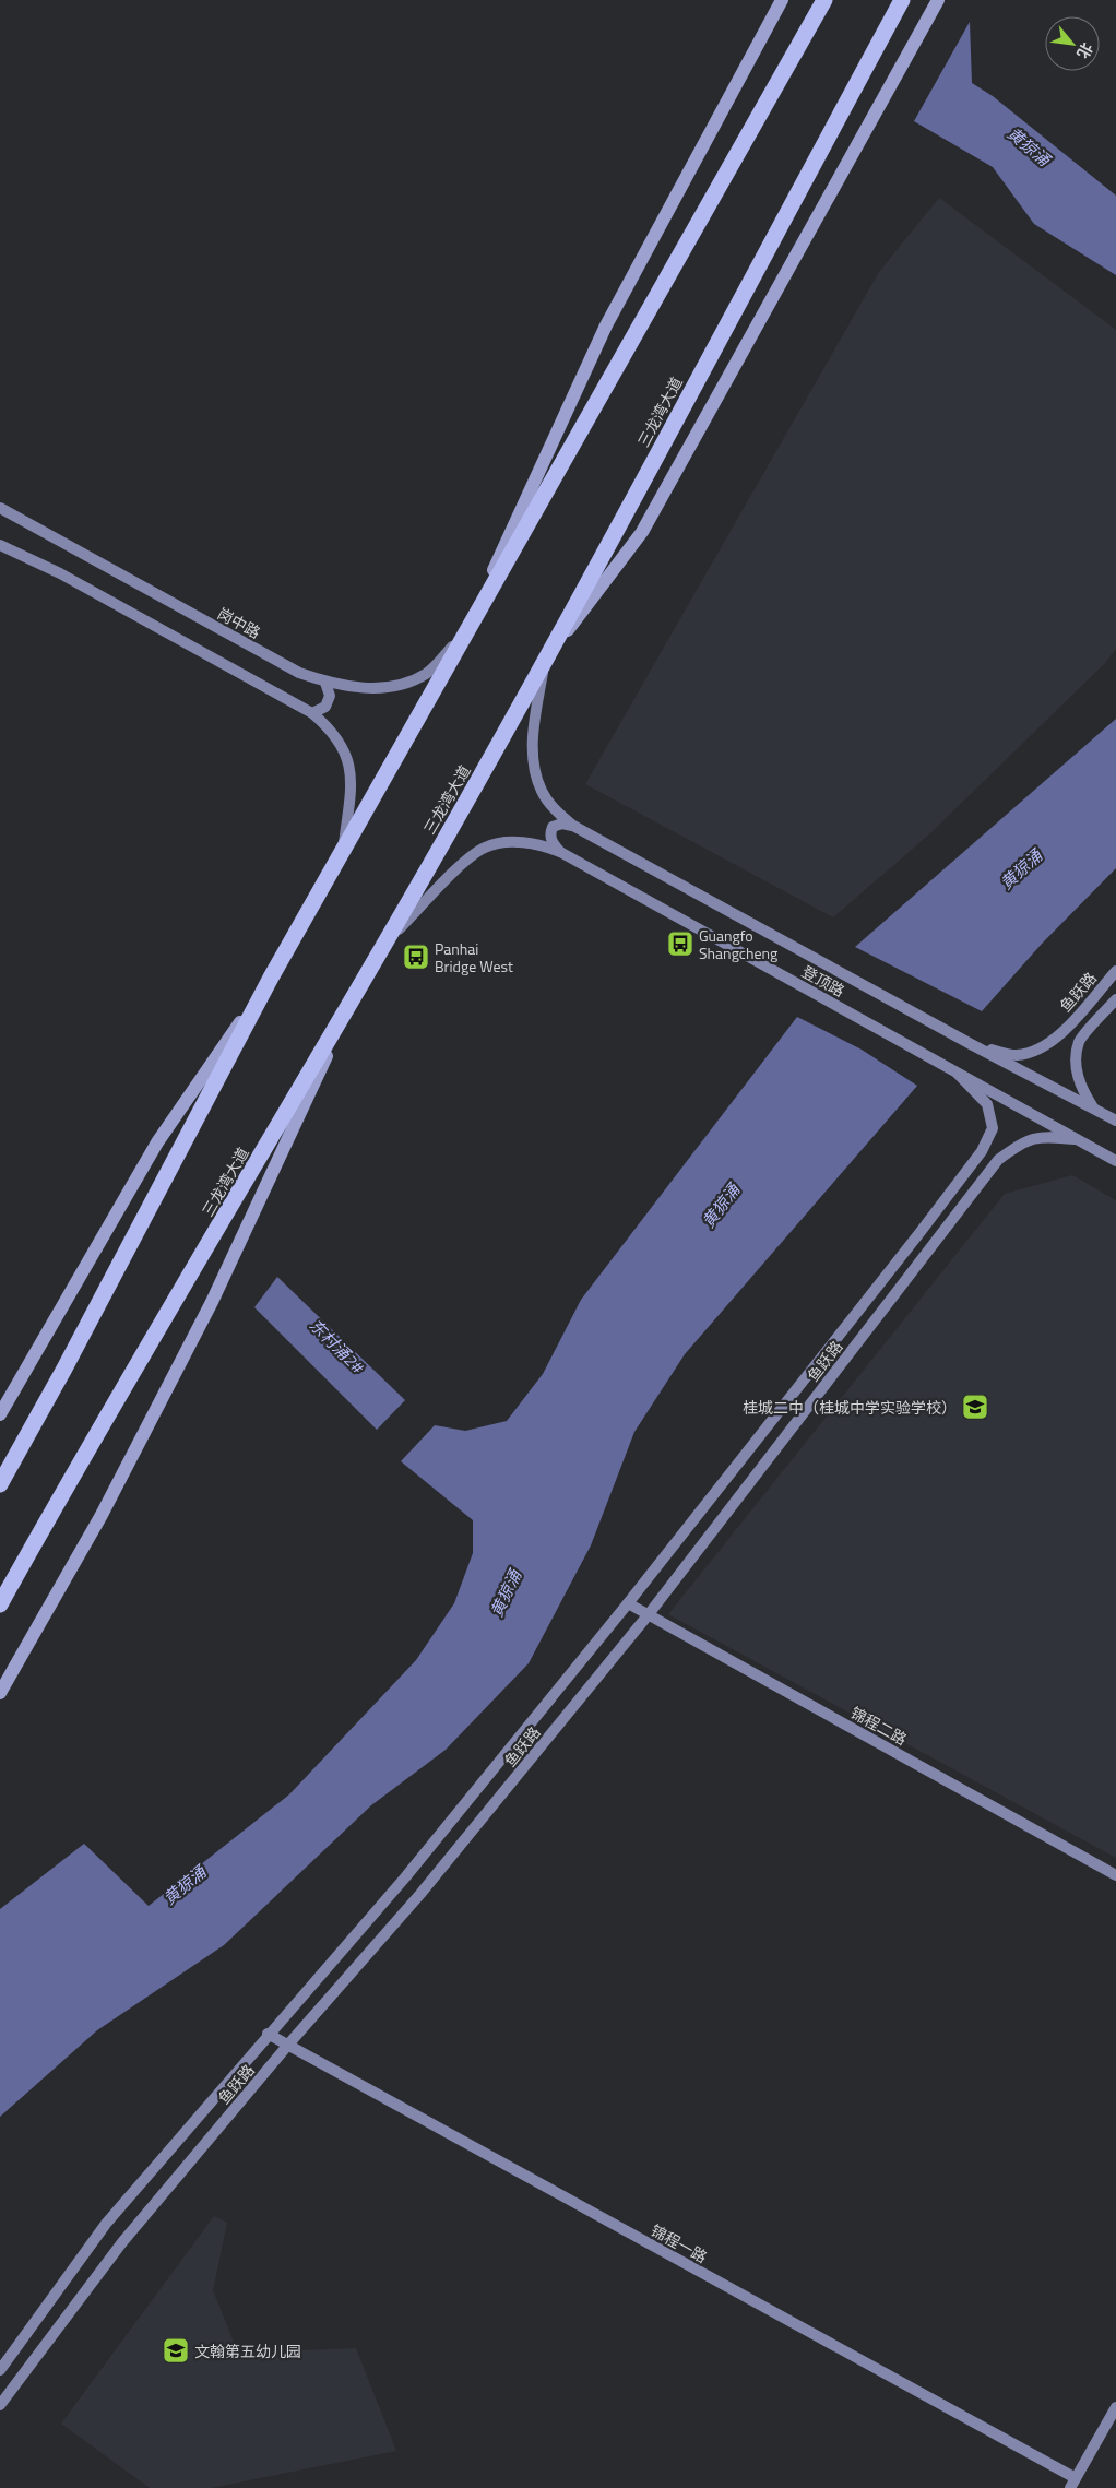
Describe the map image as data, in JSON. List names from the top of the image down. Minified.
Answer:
{"streets":{"highway":["三龙湾大道"],"street":["岗中路","登顶路","鱼跃路","锦程二路","锦程一路"]},"crossings":[["三龙湾大道","登顶路"],["登顶路","鱼跃路"],["鱼跃路","锦程二路"],["鱼跃路","锦程一路"]],"water":["黄猄涌","东村涌2#"],"places":{"bus stop":["Guangfo Shangcheng","Panhai Bridge West"],"school or university":["桂城二中（桂城中学实验学校）","文翰第五幼儿园"]},"north":"bottom right"}
